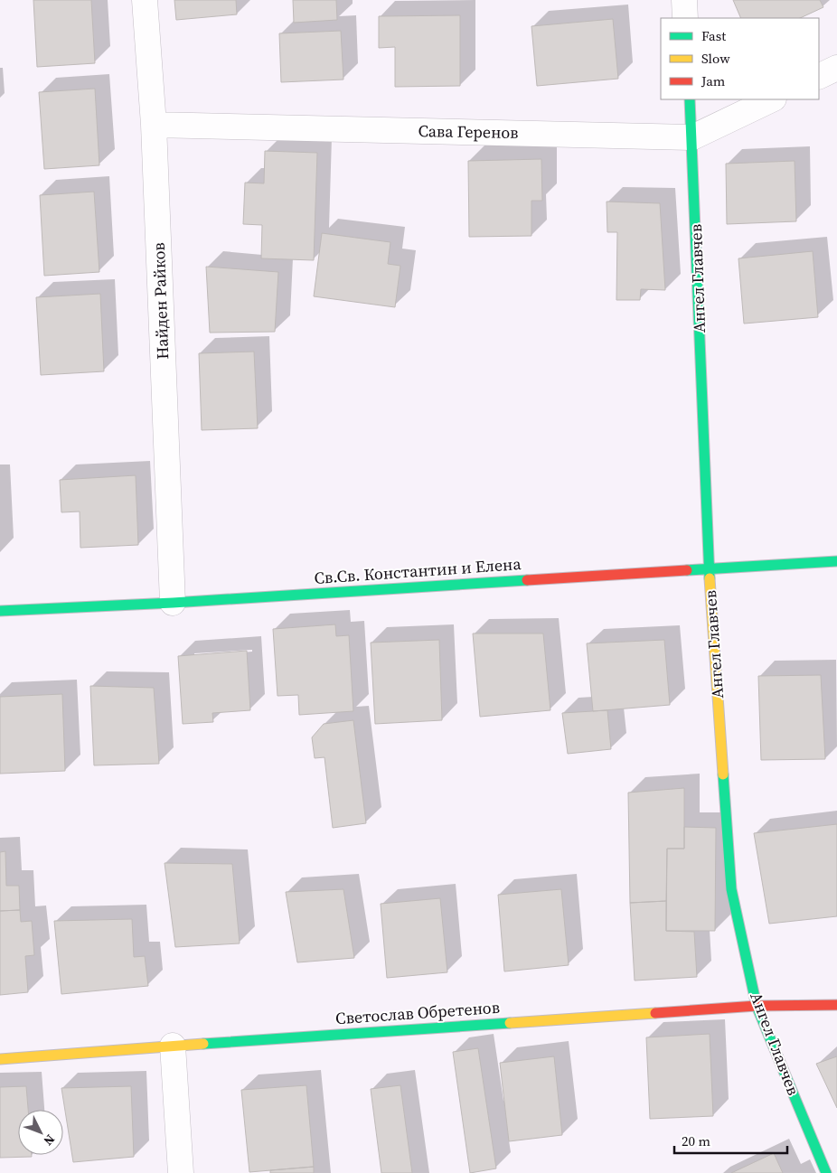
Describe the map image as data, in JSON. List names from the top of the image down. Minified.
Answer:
{"streets":{"street":["Сава Геренов","Ангел Главчев","Найден Райков","Св.Св. Константин и Елена","Светослав Обретенов"]},"crossings":[["Сава Геренов","Ангел Главчев"],["Сава Геренов","Найден Райков"],["Ангел Главчев","Св.Св. Константин и Елена"],["Ангел Главчев","Светослав Обретенов"],["Найден Райков","Св.Св. Константин и Елена"]],"legend":["Fast","Slow","Jam"],"scale_bar":"20 m","north":"bottom right"}
